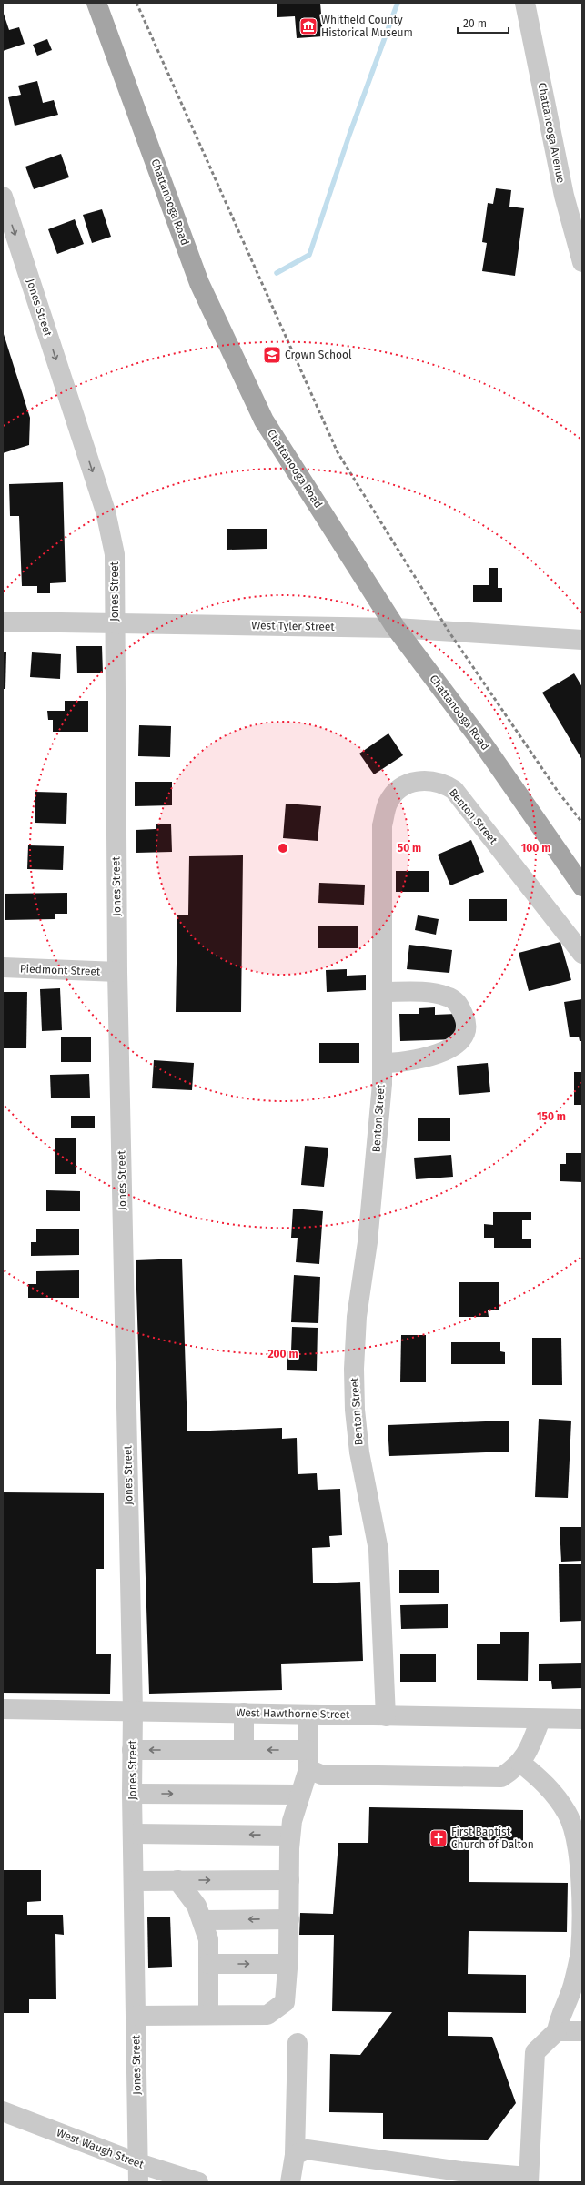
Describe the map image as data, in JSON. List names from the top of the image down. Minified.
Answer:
{"streets":{"main road":["Chattanooga Road"],"street":["Chattanooga Avenue","Jones Street","West Tyler Street","Benton Street","Piedmont Street","West Hawthorne Street","West Waugh Street"]},"crossings":[["Chattanooga Road","West Tyler Street"],["Jones Street","West Tyler Street"],["Jones Street","Piedmont Street"],["Jones Street","West Hawthorne Street"],["Jones Street","West Waugh Street"],["Benton Street","West Hawthorne Street"]],"places":{"museum":["Whitfield County Historical Museum"],"school or university":["Crown School"],"church":["First Baptist Church of Dalton"]},"scale_bar":"20 m","rings":["50 m","100 m","150 m","200 m"]}
